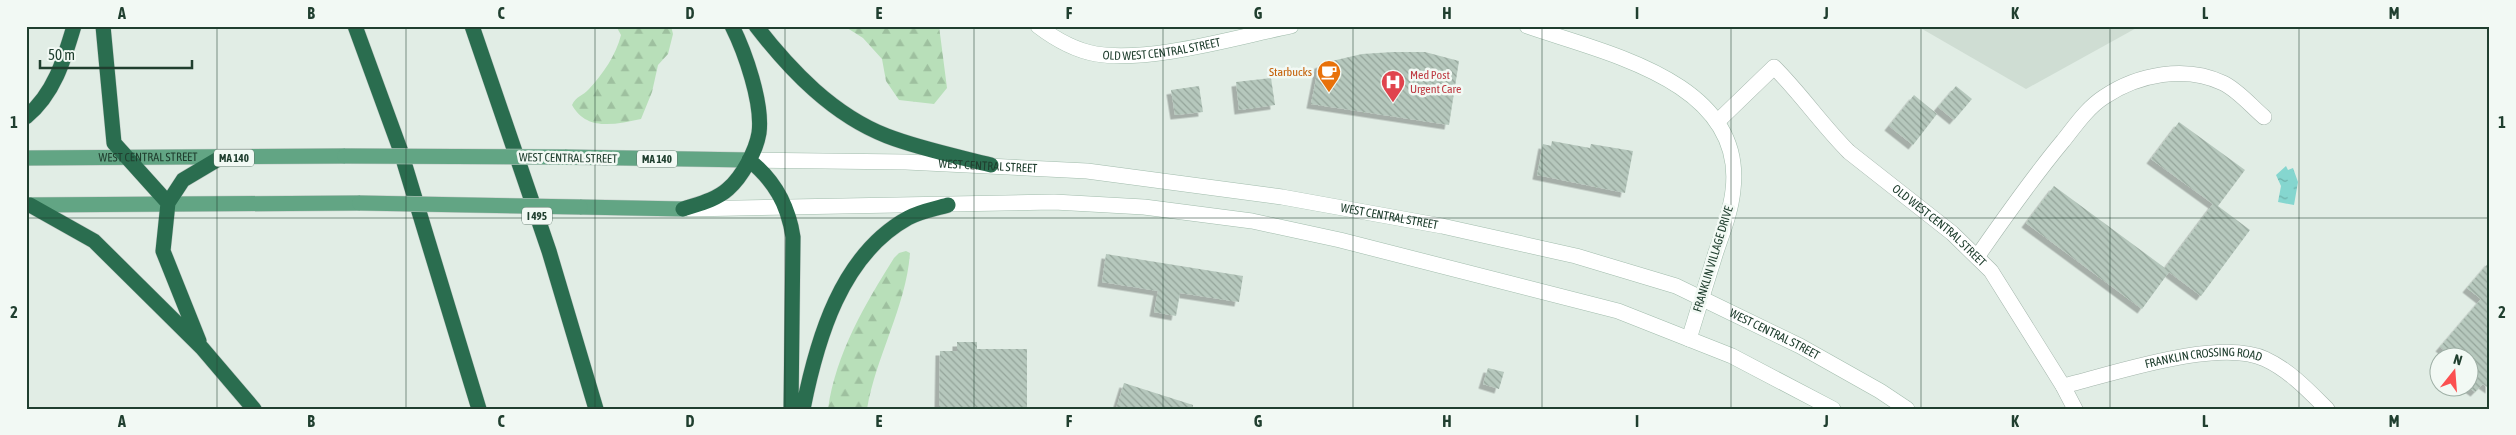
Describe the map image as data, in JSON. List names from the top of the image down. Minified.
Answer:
{"streets":{"highway":["I 495"],"main road":["OLD WEST CENTRAL STREET","WEST CENTRAL STREET","MA 140","FRANKLIN VILLAGE DRIVE","FRANKLIN CROSSING ROAD"]},"crossings":[["OLD WEST CENTRAL STREET","FRANKLIN VILLAGE DRIVE"],["OLD WEST CENTRAL STREET","FRANKLIN CROSSING ROAD"],["WEST CENTRAL STREET","FRANKLIN VILLAGE DRIVE"]],"places":{"cafe":["Starbucks"],"hospital":["Med Post Urgent Care"]},"scale_bar":"50 m","north":"top","grid":{"columns":["A","B","C","D","E","F","G","H","I","J","K","L","M"],"rows":["1","2"]}}
